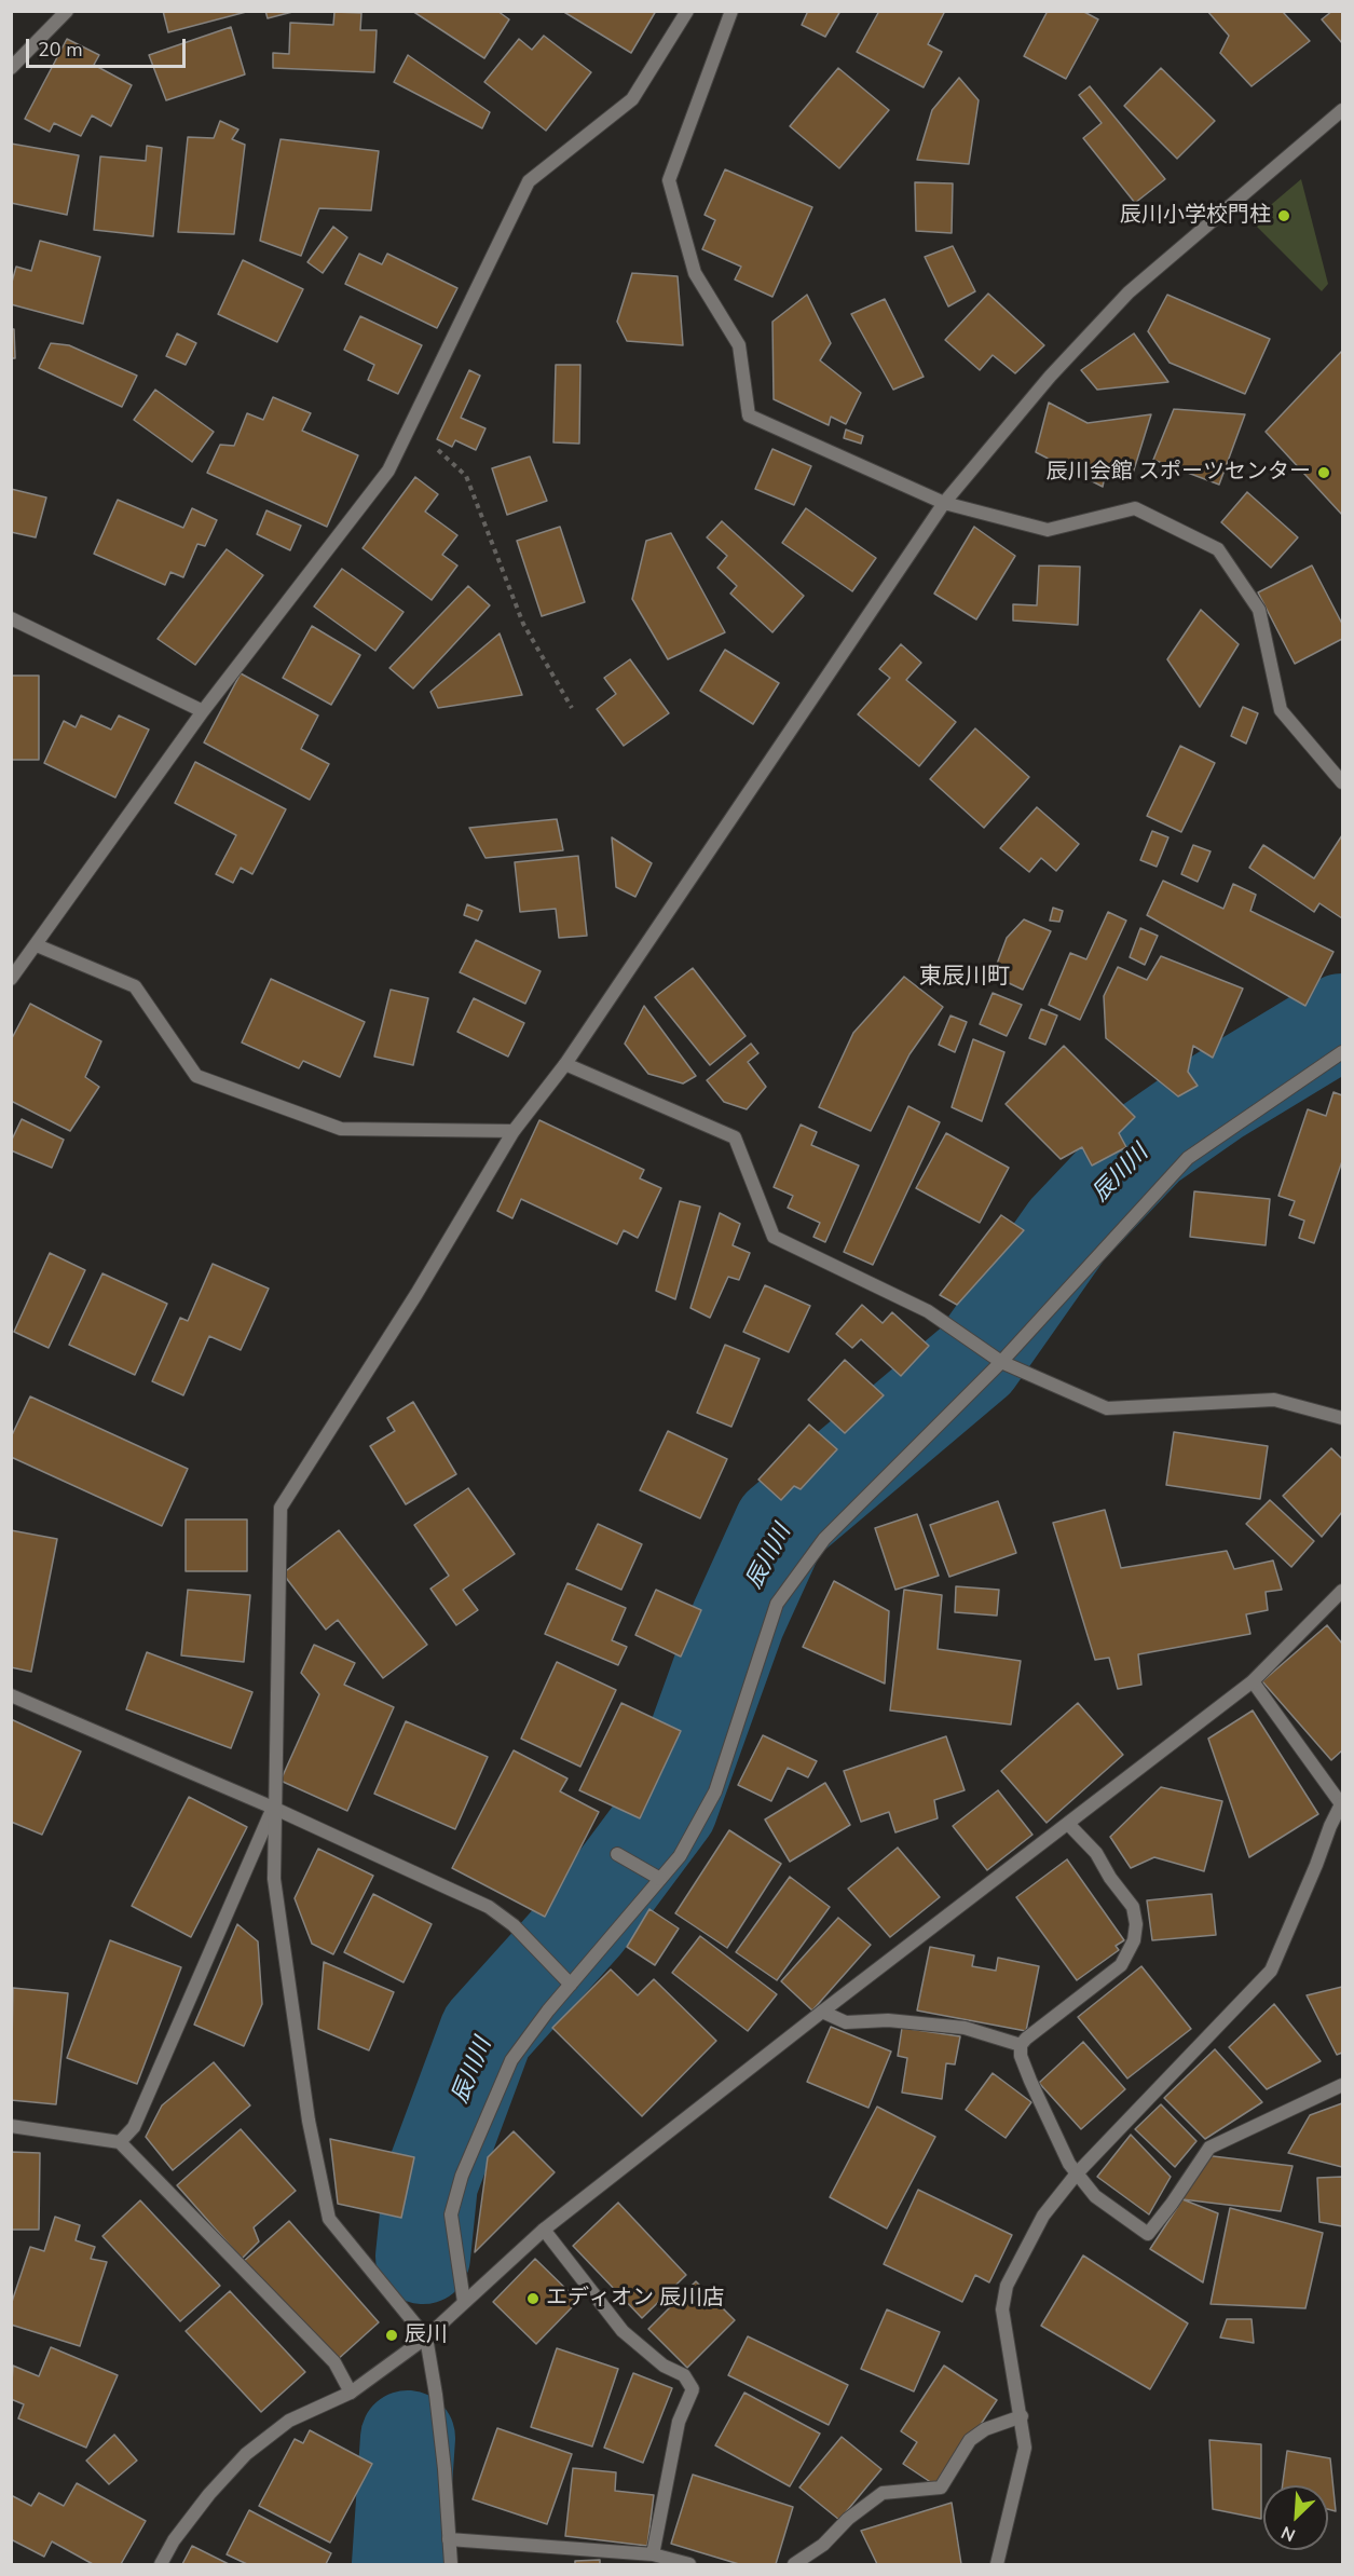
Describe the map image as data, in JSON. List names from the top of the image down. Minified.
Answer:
{"districts":["東辰川町"],"water":["辰川川"],"places":["辰川小学校門柱","辰川会館 スポーツセンター","エディオン 辰川店","辰川"],"scale_bar":"20 m","north":"bottom left"}
